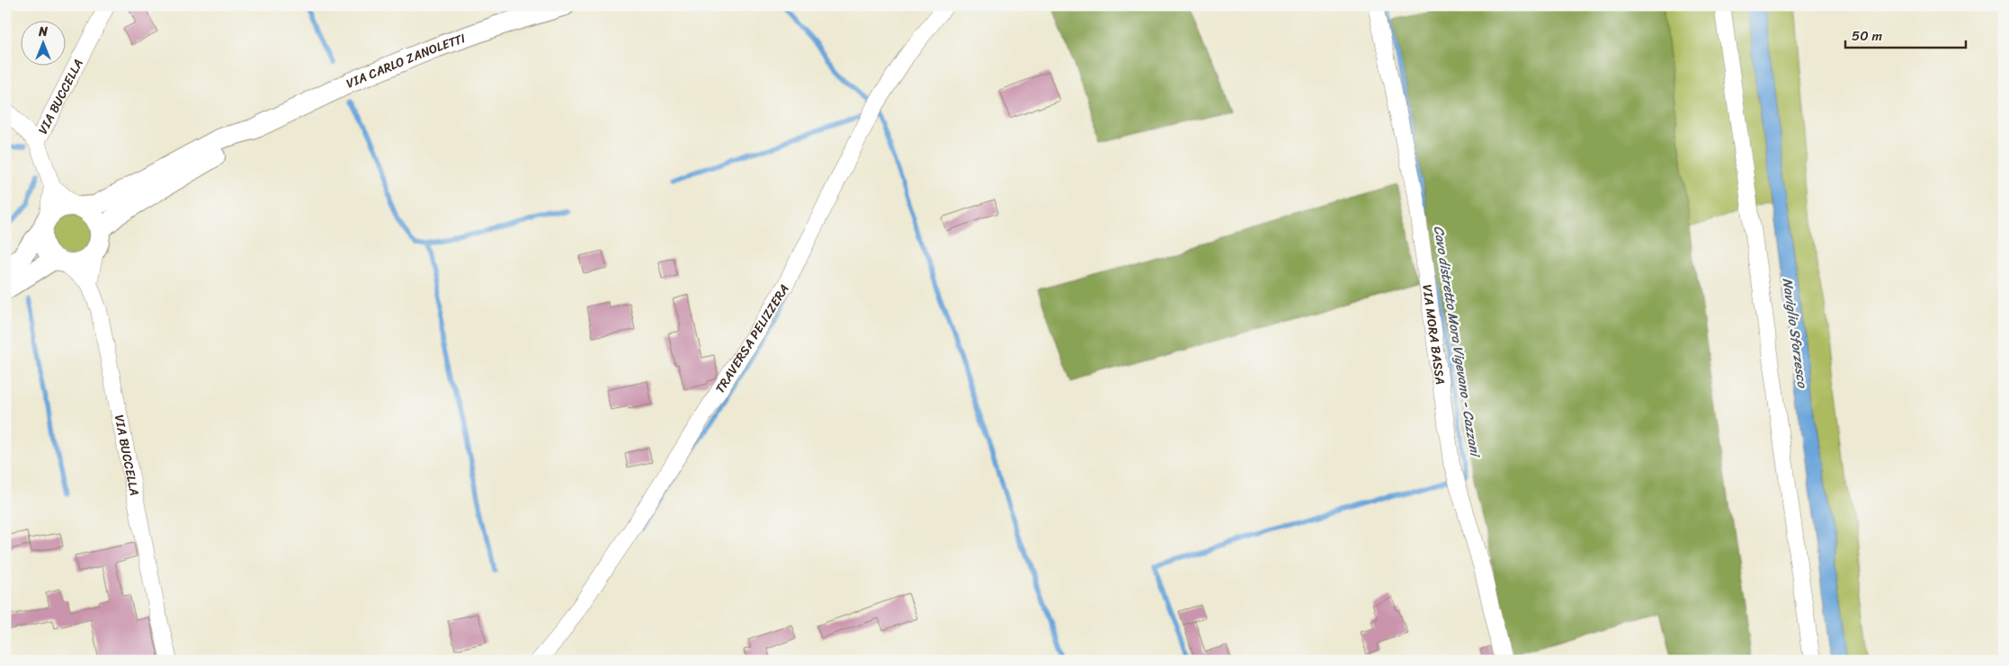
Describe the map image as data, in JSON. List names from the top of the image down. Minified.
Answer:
{"streets":{"main road":["VIA CARLO ZANOLETTI"],"street":["VIA BUCCELLA","VIA MORA BASSA","TRAVERSA PELIZZERA"]},"crossings":[["VIA CARLO ZANOLETTI","VIA BUCCELLA"]],"water":["Naviglio Sforzesco","Cavo distretto Mora Vigevano - Cazzani"],"scale_bar":"50 m","north":"top"}
